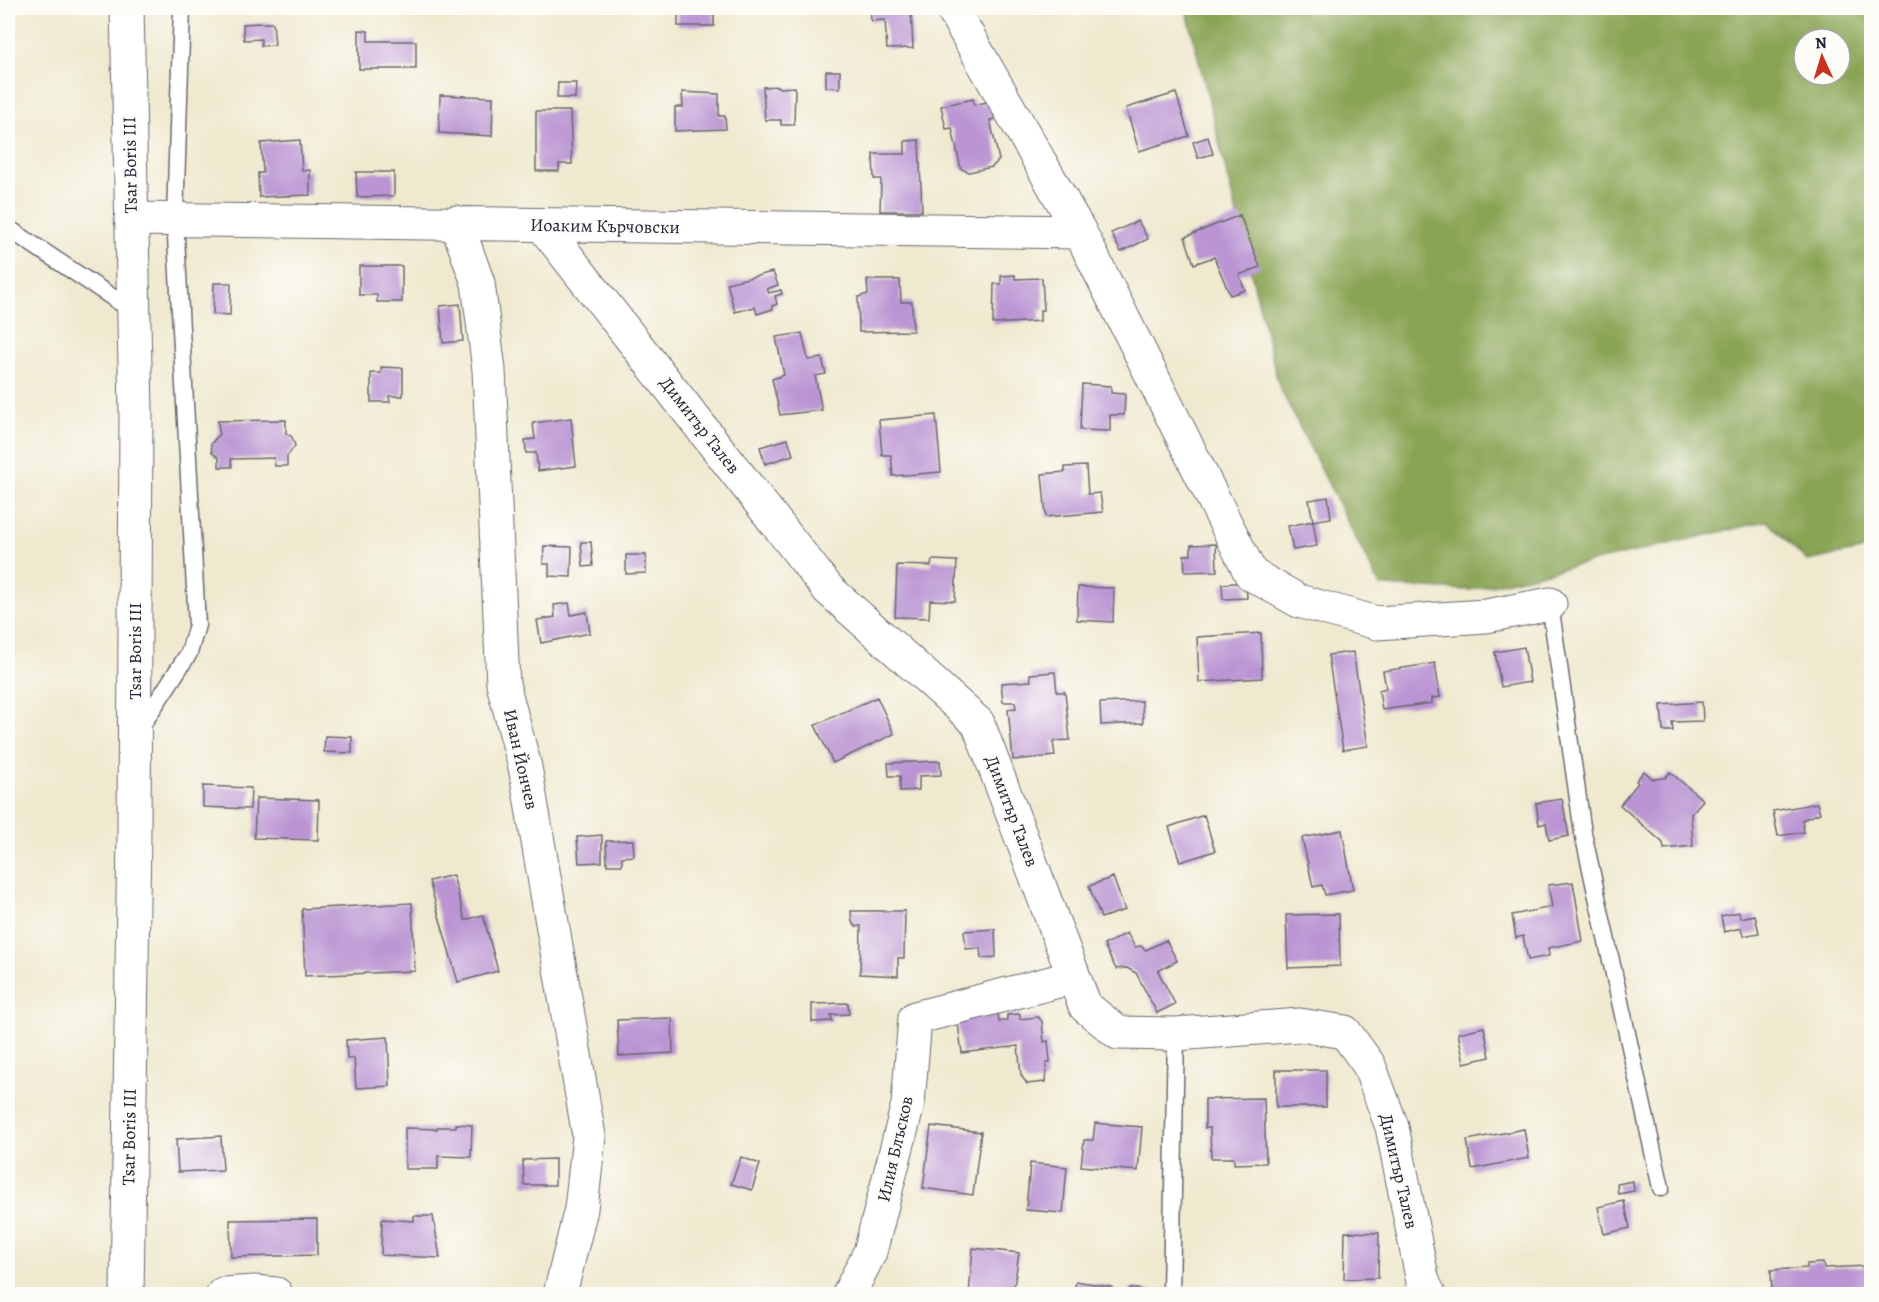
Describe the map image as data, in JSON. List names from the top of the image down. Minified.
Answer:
{"streets":{"street":["Tsar Boris III","Иоаким Кърчовски","Димитър Талев","Иван Йончев","Илия Блъсков"]},"crossings":[["Tsar Boris III","Иоаким Кърчовски"],["Иоаким Кърчовски","Димитър Талев"],["Иоаким Кърчовски","Иван Йончев"],["Димитър Талев","Илия Блъсков"]],"north":"top"}
